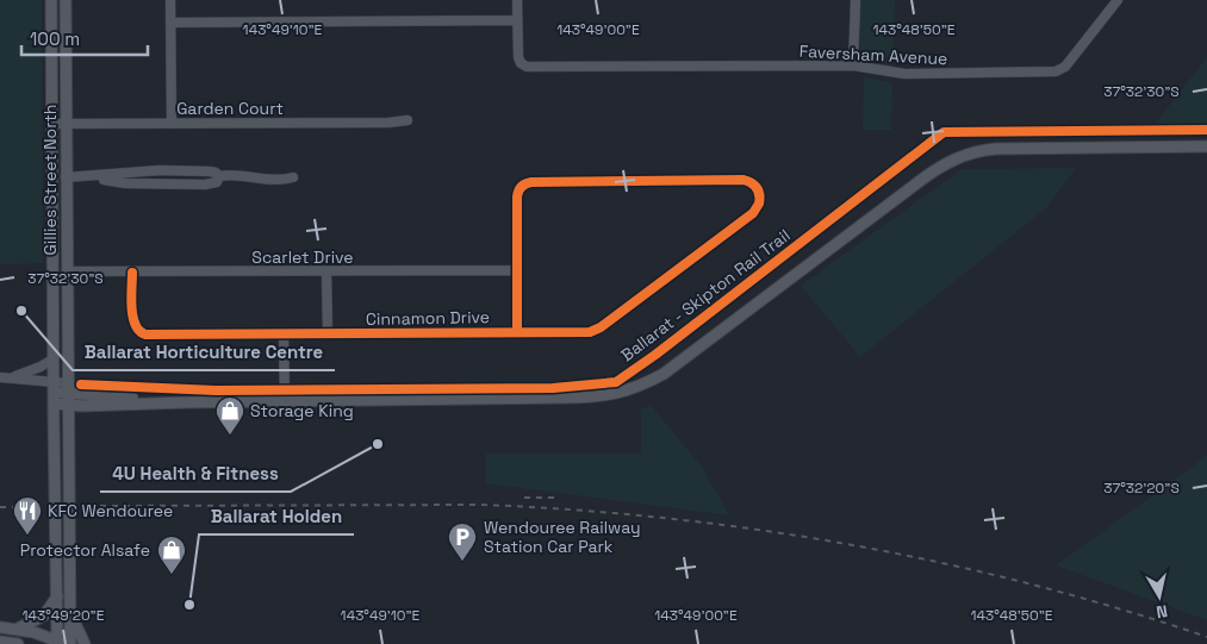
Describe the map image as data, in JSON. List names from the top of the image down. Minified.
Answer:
{"streets":{"main road":["Gillies Street North"],"street":["Faversham Avenue","Garden Court","Scarlet Drive","Cinnamon Drive"],"cycle path":["Ballarat - Skipton Rail Trail"]},"crossings":[["Garden Court","Gillies Street North"],["Gillies Street North","Scarlet Drive"],["Scarlet Drive","Cinnamon Drive"]],"places":{"other":["Ballarat Horticulture Centre","4U Health & Fitness","Ballarat Holden"],"shop":["Storage King","Protector Alsafe"],"restaurant":["KFC Wendouree"],"parking":["Wendouree Railway Station Car Park"]},"scale_bar":"100 m","north":"bottom","coordinates":["143°49'10\"E","143°48'50\"E","143°49'00\"E","37°32'30\"S","37°32'20\"S","143°49'20\"E"]}
